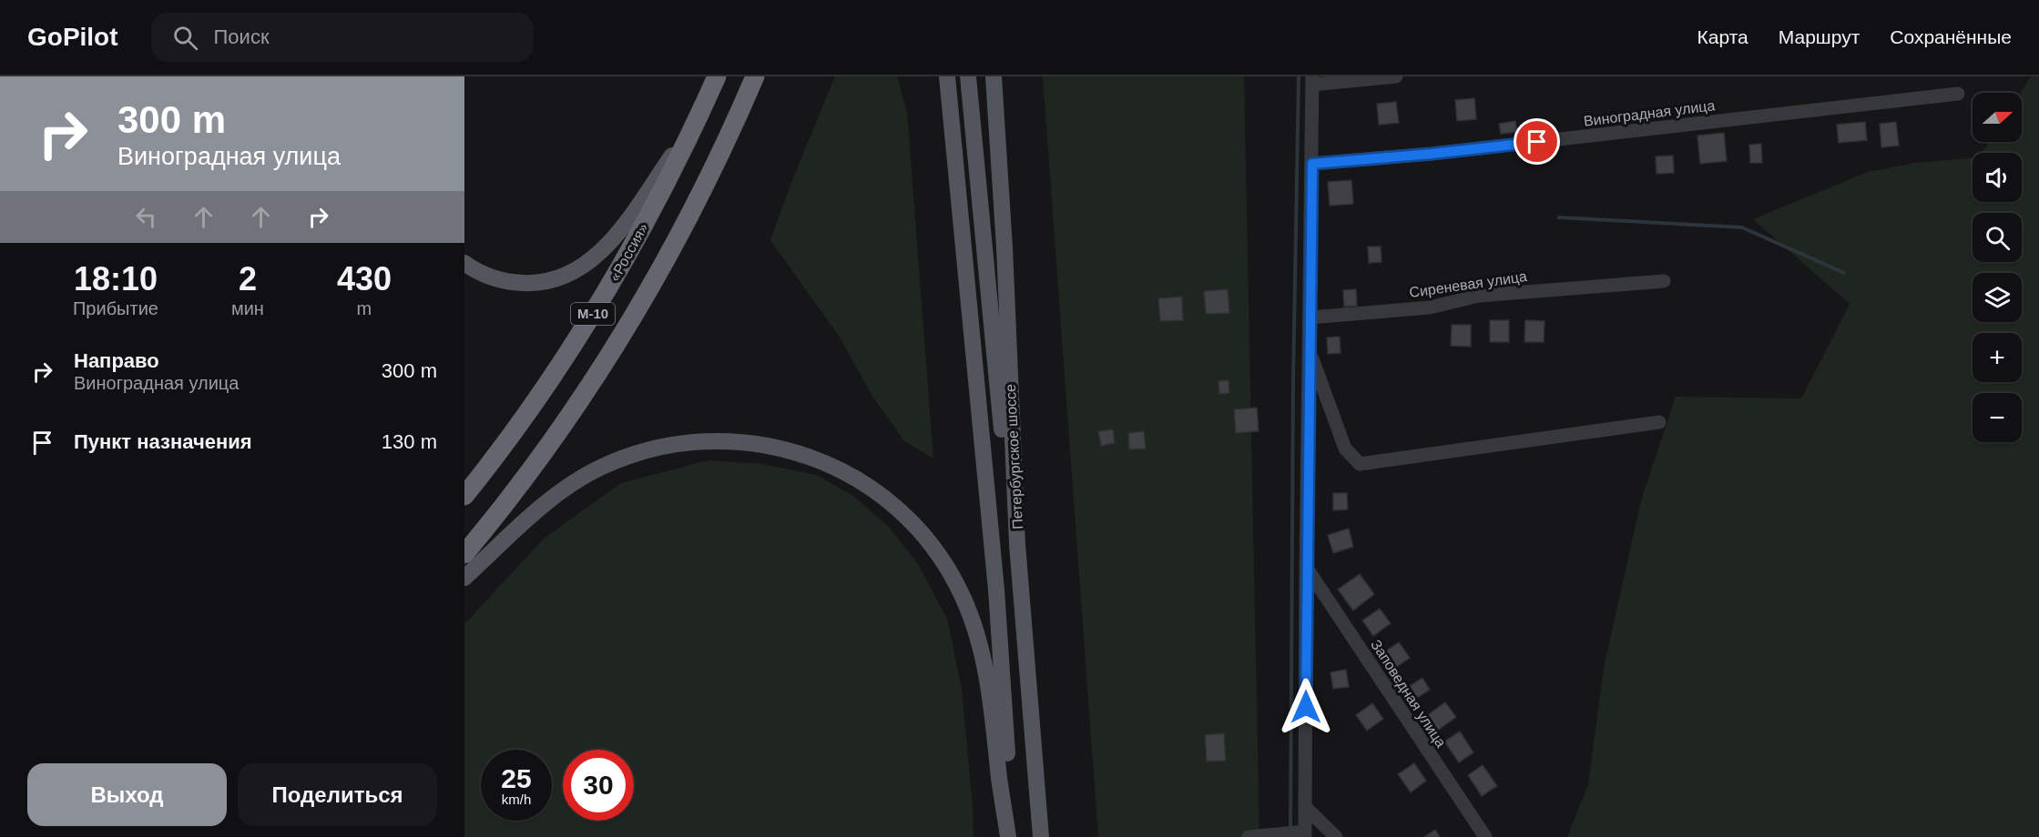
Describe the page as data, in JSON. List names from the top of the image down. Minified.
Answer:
{"streets":{"highway":["«Россия»","М-10"],"main road":["Петербургское шоссе"],"street":["Виноградная улица","Сиреневая улица","Заповедная улица"]},"north":"right","page":{"header":"GoPilot","search":"Поиск","nav":["Карта","Маршрут","Сохранённые"],"turn":["300 m","Виноградная улица"],"map_buttons":["+","−"],"eta":["18:10","Прибытие","2","мин","430","m"],"list":[{"name":"Направо","note":"Виноградная улица","value":"300 m"},{"name":"Пункт назначения","value":"130 m"}],"speed":"25 km/h","limit":"30","buttons":["Выход","Поделиться"]}}
